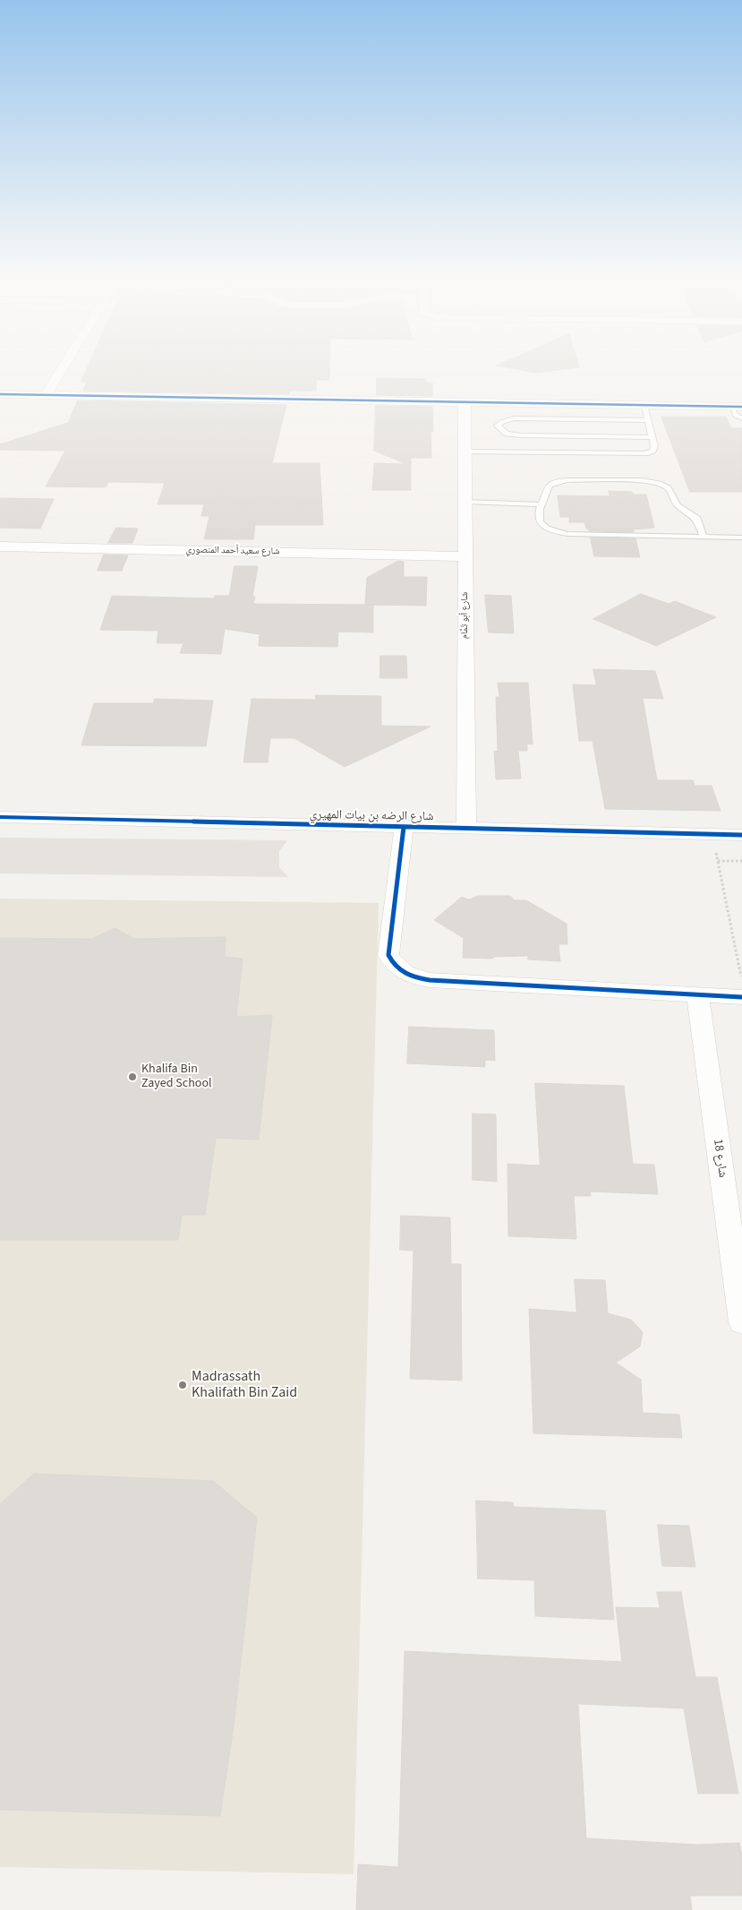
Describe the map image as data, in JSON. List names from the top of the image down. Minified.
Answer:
{"streets":{"street":["شارع سعيد أحمد المنصوري","شارع أبو تَمَّام","شارع الرضه بن بيات المهيري","شارع 18"]},"crossings":[["شارع سعيد أحمد المنصوري","شارع أبو تَمَّام"],["شارع أبو تَمَّام","شارع الرضه بن بيات المهيري"]],"places":["Khalifa Bin Zayed School","Madrassath Khalifath Bin Zaid"]}
